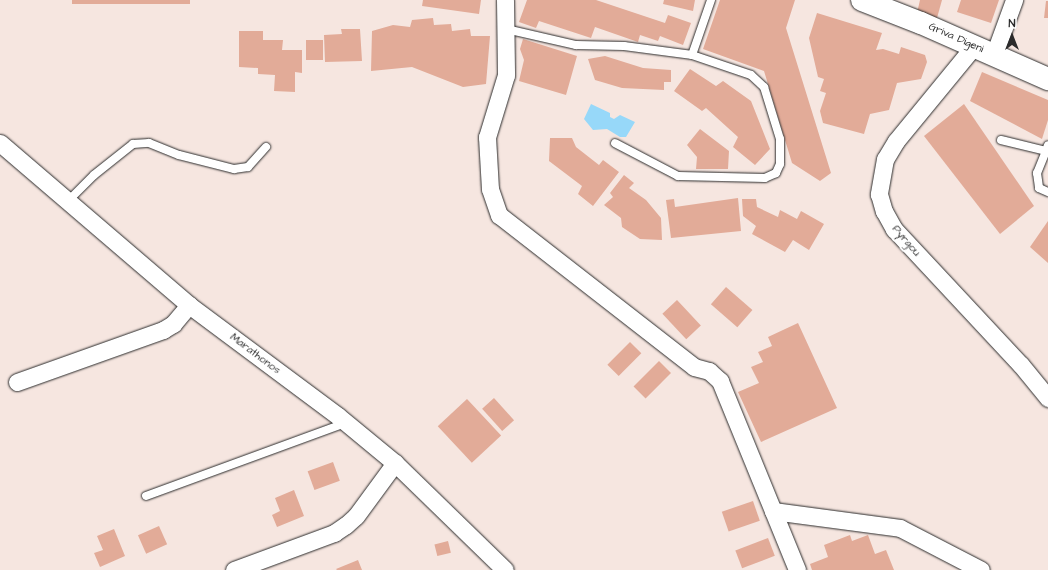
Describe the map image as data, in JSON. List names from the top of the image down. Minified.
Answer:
{"streets":{"main road":["Griva Digeni"],"street":["Pyrgou","Marathonos"]},"crossings":[["Griva Digeni","Pyrgou"]],"north":"top"}
